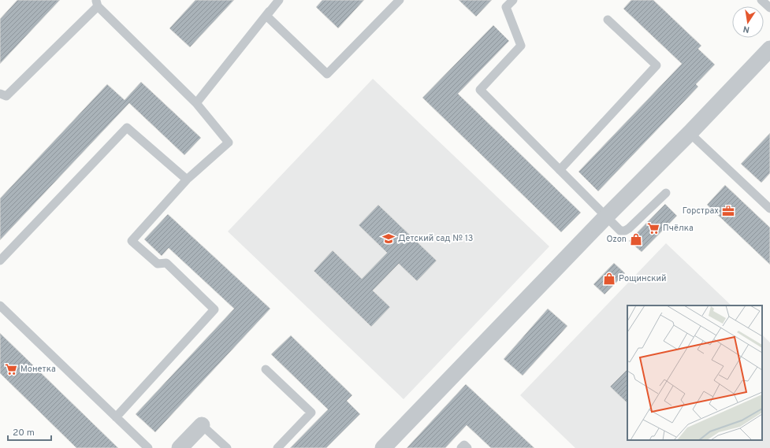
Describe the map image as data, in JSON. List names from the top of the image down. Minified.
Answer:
{"places":{"office":["Горстрах"],"supermarket":["Пчёлка","Монетка"],"school or university":["Детский сад № 13"],"shop":["Ozon","Рощинский"]},"scale_bar":"20 m","north":"bottom"}
